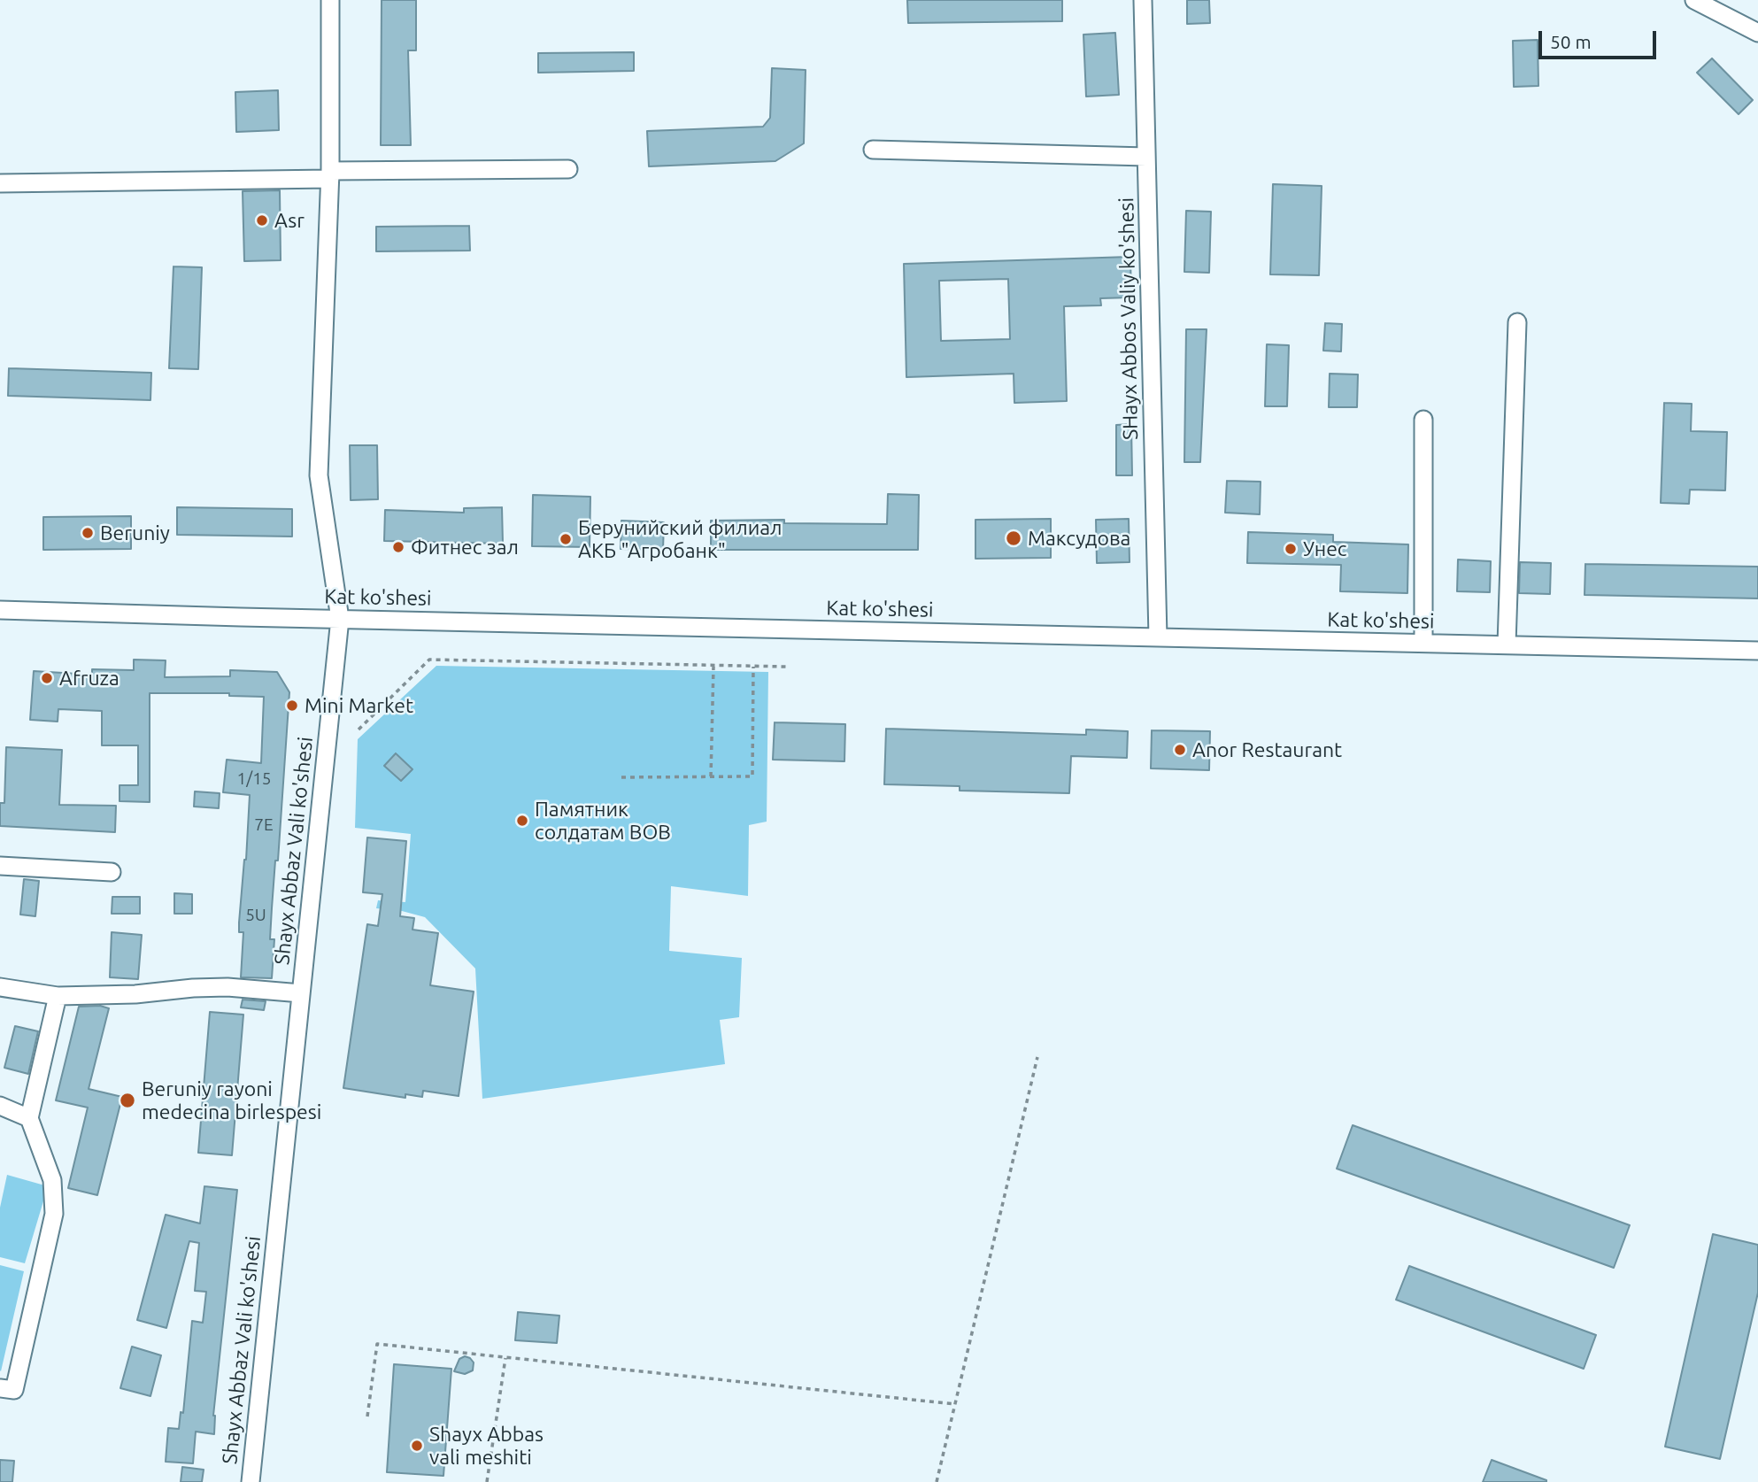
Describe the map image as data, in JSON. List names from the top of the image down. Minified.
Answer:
{"streets":{"street":["SHayx Abbos Valiy ko'shesi","Kat ko'shesi","Shayx Abbaz Vali ko'shesi"]},"crossings":[["SHayx Abbos Valiy ko'shesi","Kat ko'shesi"],["Kat ko'shesi","Shayx Abbaz Vali ko'shesi"]],"places":["Asr","Beruniy","Максудова","Берунийский филиал АКБ \"Агробанк\"","Фитнес зал","Унес","Afruza","Mini Market","Anor Restaurant","Памятник солдатам ВОВ","Beruniy rayoni medecina birlespesi","Shayx Abbas vali meshiti"],"house_numbers":["1/15","7E","5U"],"scale_bar":"50 m"}
